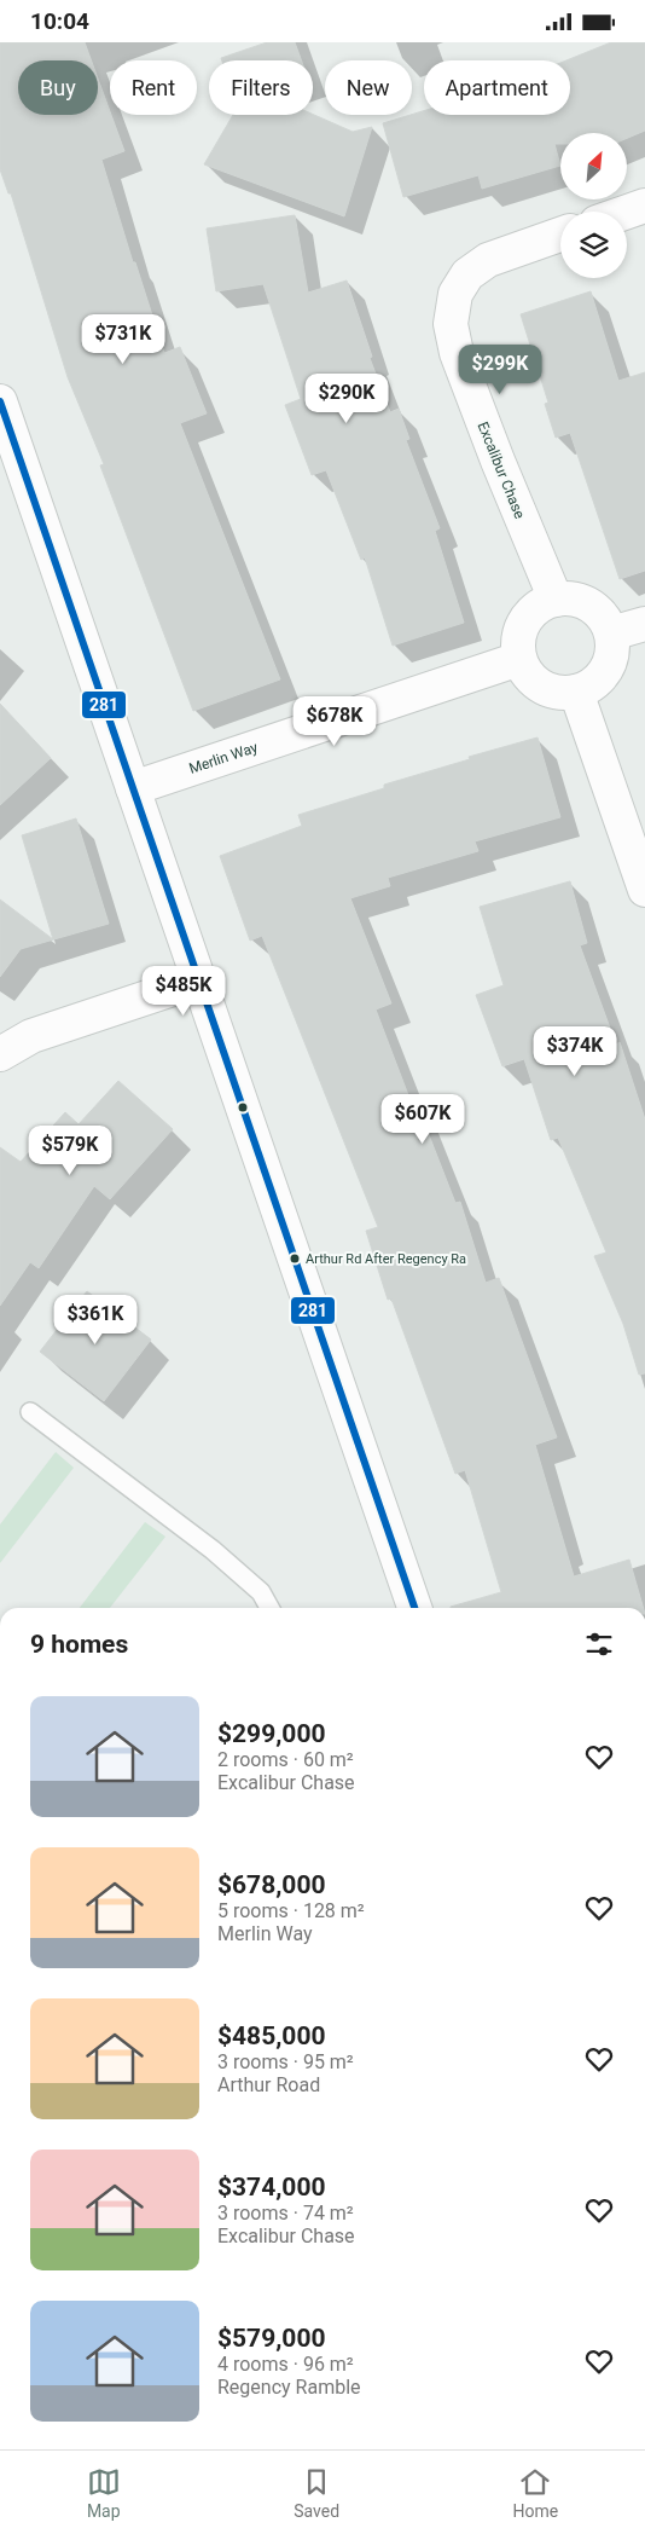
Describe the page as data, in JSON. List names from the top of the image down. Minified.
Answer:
{"streets":{"street":["Excalibur Chase","Merlin Way"]},"crossings":[["Excalibur Chase","Merlin Way"]],"places":["Arthur Rd After Regency Ra"],"lines":["transit line 281"],"north":"top right","page":{"status":"10:04","chip":["Buy","Rent","Filters","New","Apartment"],"price":["$731K","$299K","$290K","$678K","$485K","$374K","$607K","$579K","$361K"],"heading":"9 homes","list":[{"name":"$299,000","note":"2 rooms · 60 m² · Excalibur Chase"},{"name":"$678,000","note":"5 rooms · 128 m² · Merlin Way"},{"name":"$485,000","note":"3 rooms · 95 m² · Arthur Road"},{"name":"$374,000","note":"3 rooms · 74 m² · Excalibur Chase"},{"name":"$579,000","note":"4 rooms · 96 m² · Regency Ramble"}],"tabs":["Map","Saved","Home"]}}
